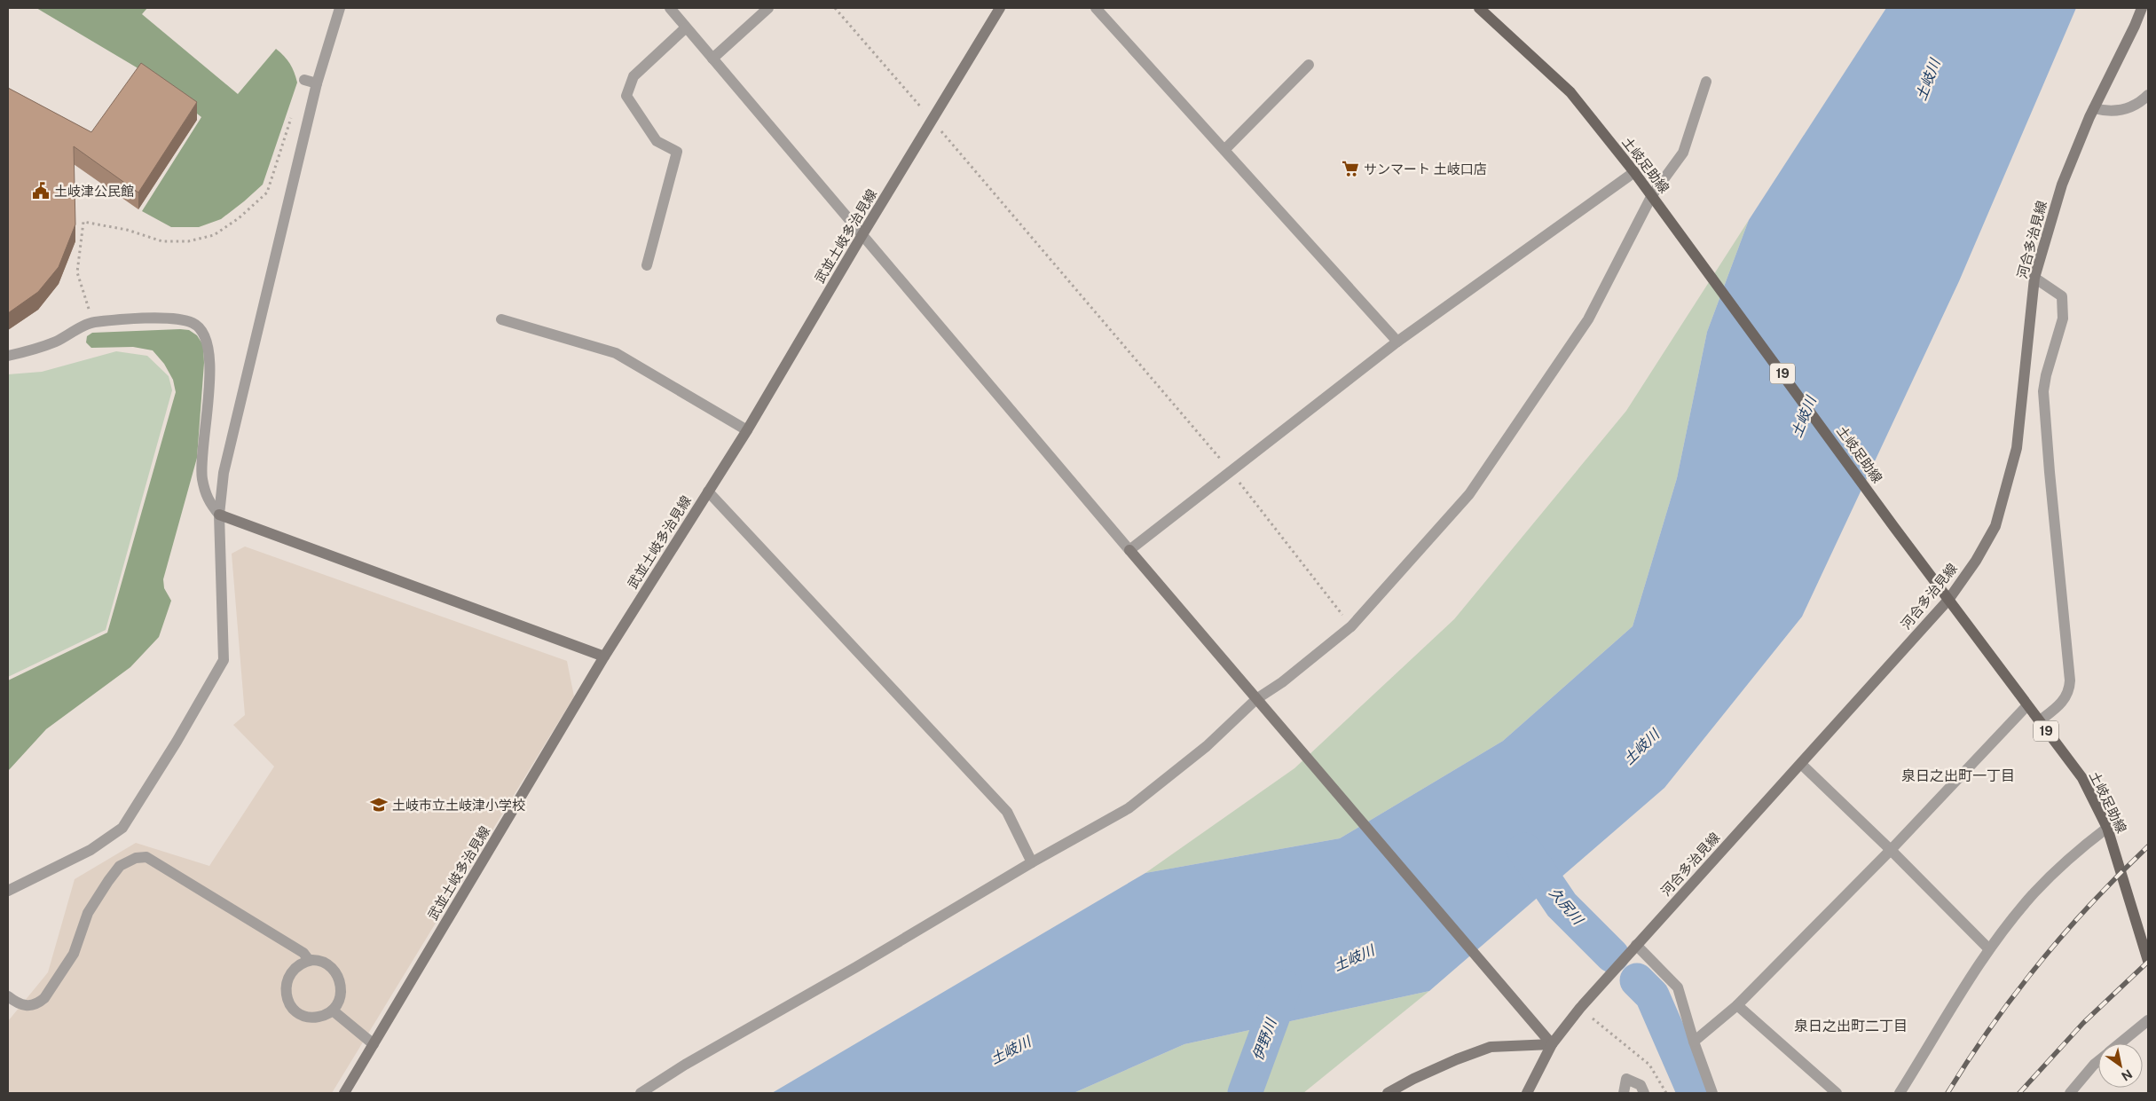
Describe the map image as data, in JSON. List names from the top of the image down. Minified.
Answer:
{"streets":{"main road":["土岐足助線","武並土岐多治見線","河合多治見線","19"]},"crossings":[["土岐足助線","河合多治見線"]],"districts":["泉日之出町一丁目","泉日之出町二丁目"],"water":["土岐川","久尻川","伊野川"],"places":{"supermarket":["サンマート 土岐口店"],"public building":["土岐津公民館"],"school or university":["土岐市立土岐津小学校"]},"north":"bottom right"}
